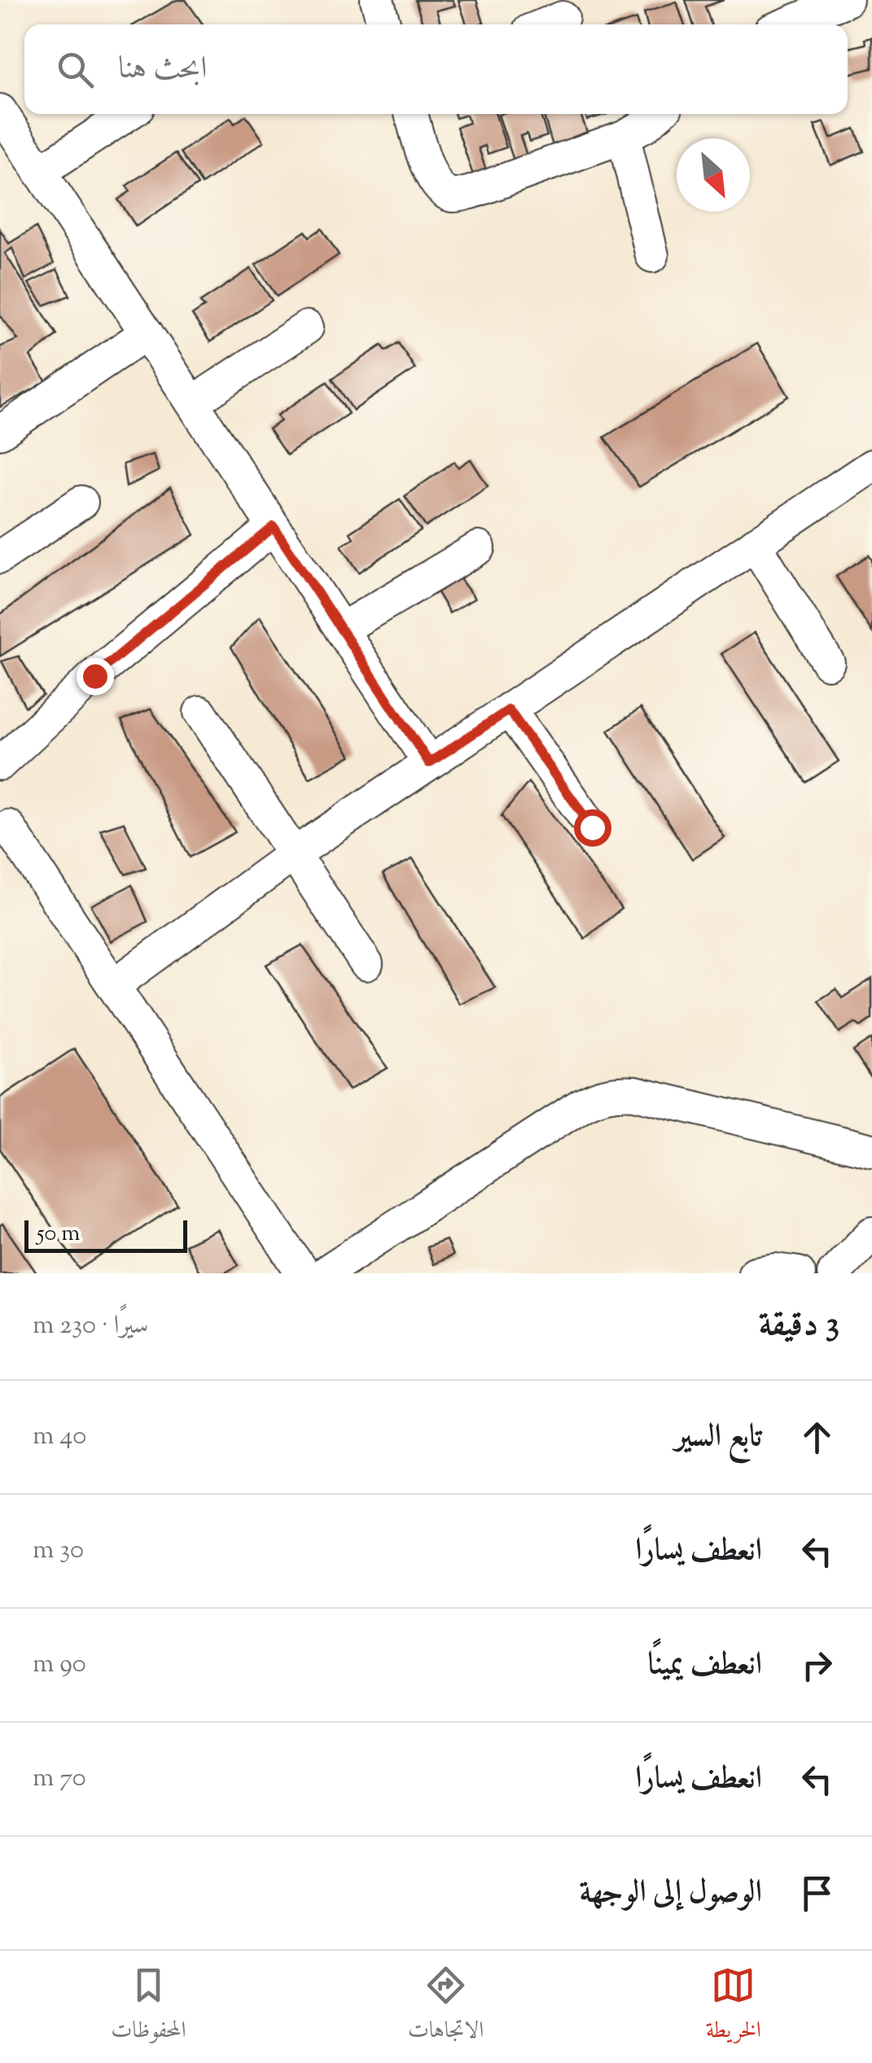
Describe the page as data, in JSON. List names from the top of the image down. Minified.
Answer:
{"scale_bar":"50 m","north":"bottom right","page":{"search":"ابحث هنا","scale":"50 m","heading":["3 دقيقة","سيرًا · 230 m"],"list":[["تابع السير","40 m"],["انعطف يسارًا","30 m"],["انعطف يمينًا","90 m"],["انعطف يسارًا","70 m"],"الوصول إلى الوجهة"],"nav":["الخريطة","الاتجاهات","المحفوظات"]}}
